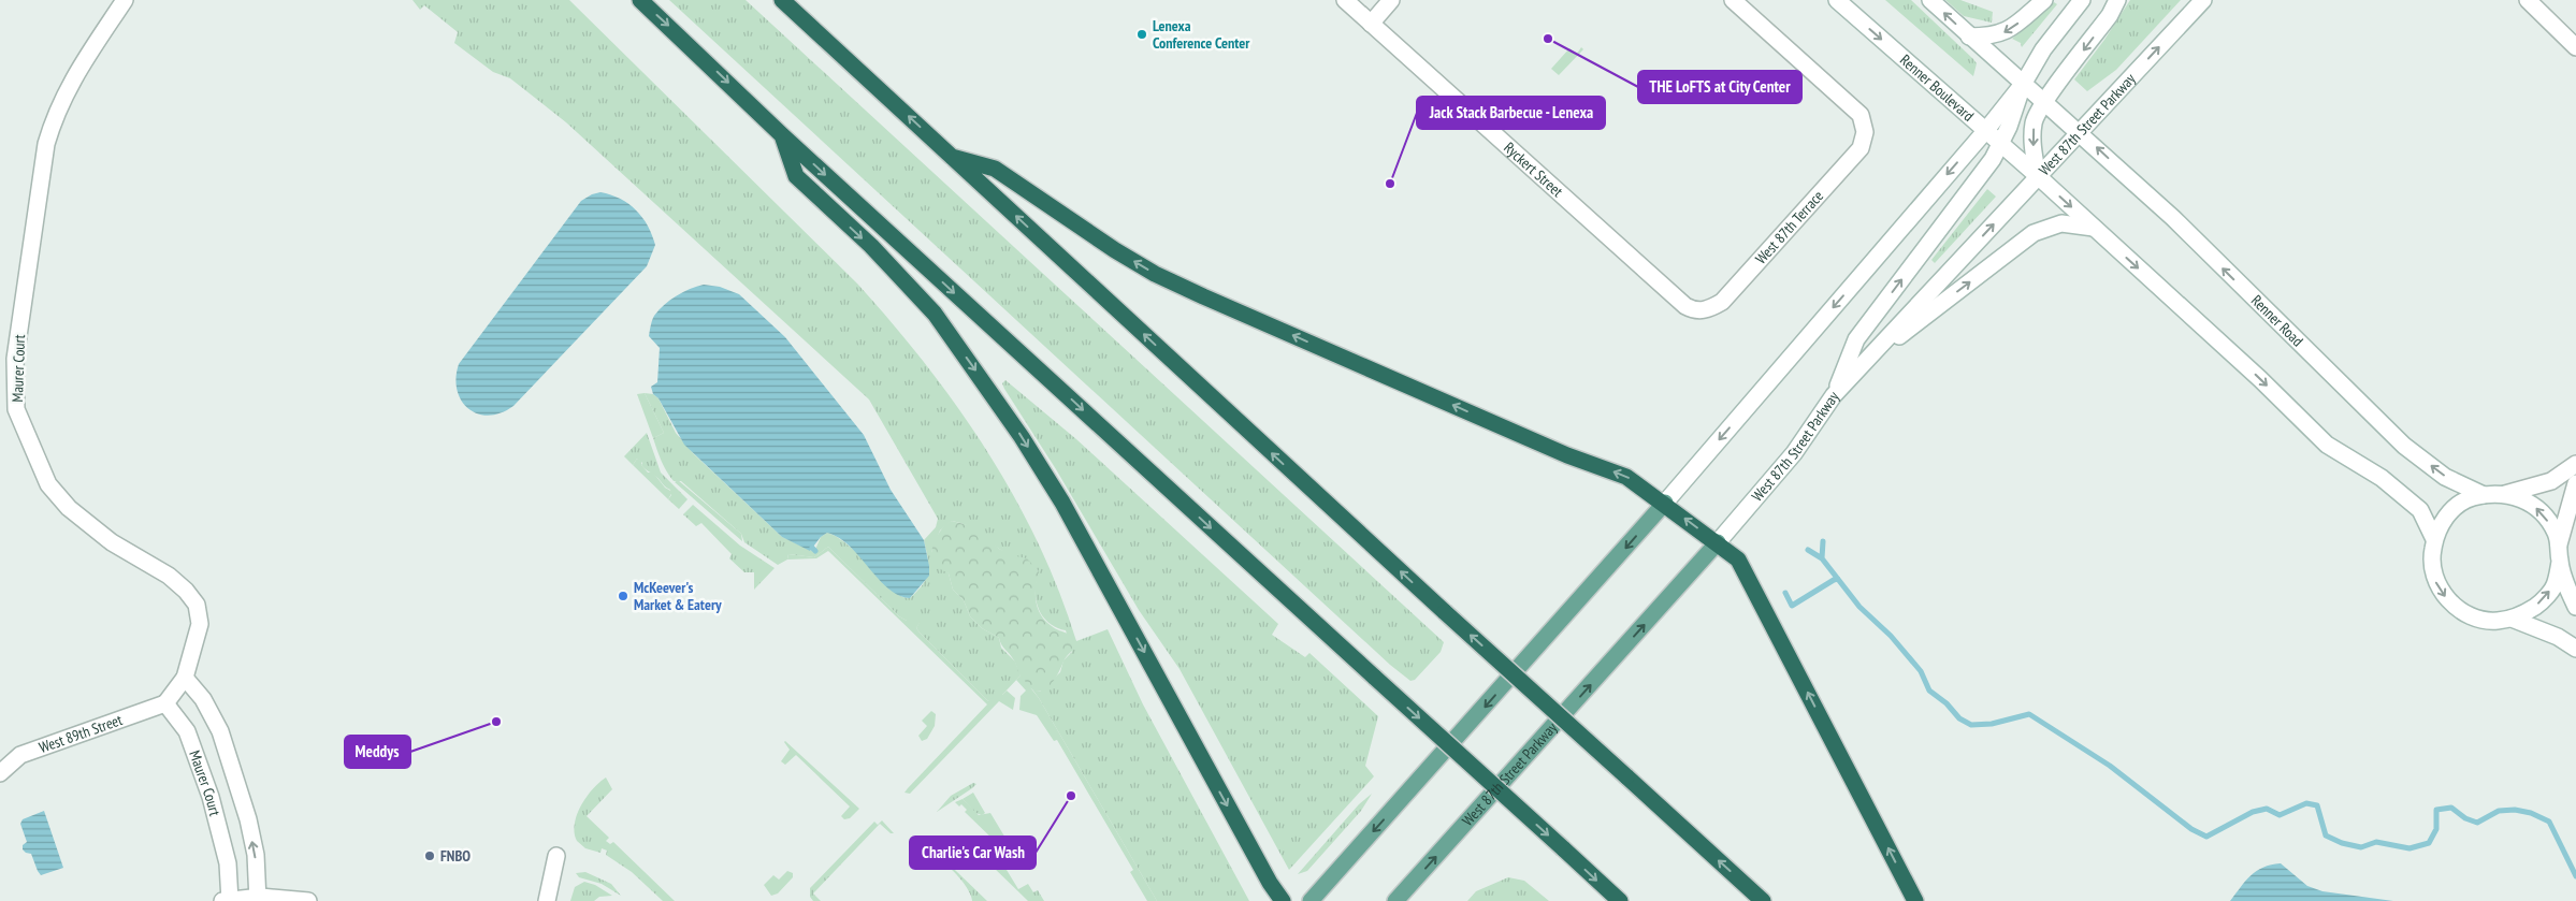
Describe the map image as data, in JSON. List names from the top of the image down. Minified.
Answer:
{"streets":{"main road":["Renner Boulevard","West 87th Street Parkway","Ryckert Street","West 87th Terrace","Renner Road","Maurer Court","West 89th Street"]},"crossings":[["Renner Boulevard","West 87th Street Parkway"],["Renner Boulevard","Renner Road"],["West 87th Street Parkway","Renner Road"],["Ryckert Street","West 87th Terrace"],["Maurer Court","West 89th Street"]],"places":["Lenexa Conference Center","THE LoFTS at City Center","Jack Stack Barbecue - Lenexa","McKeever's Market & Eatery","Meddys","Charlie's Car Wash","FNBO"]}
